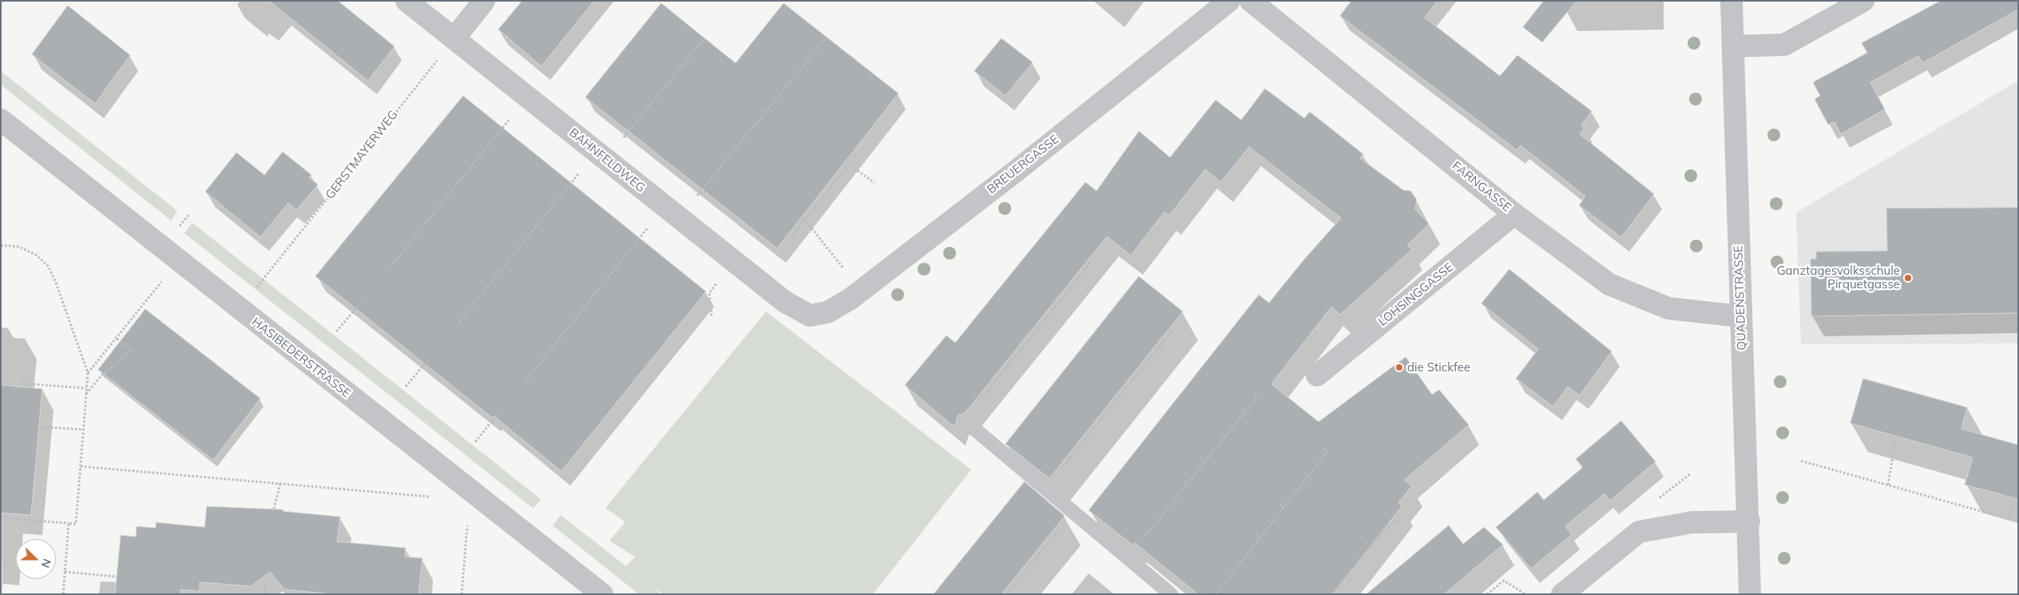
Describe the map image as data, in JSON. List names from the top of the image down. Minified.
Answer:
{"streets":{"street":["BAHNFELDWEG","BREUERGASSE","FARNGASSE","LOHSINGGASSE","QUADENSTRASSE","HASIBEDERSTRASSE"],"path":["GERSTMAYERWEG"]},"crossings":[["GERSTMAYERWEG","BAHNFELDWEG"],["GERSTMAYERWEG","HASIBEDERSTRASSE"],["BAHNFELDWEG","BREUERGASSE"],["FARNGASSE","LOHSINGGASSE"],["FARNGASSE","QUADENSTRASSE"]],"places":["Ganztagesvolksschule Pirquetgasse","die Stickfee"],"north":"right"}
